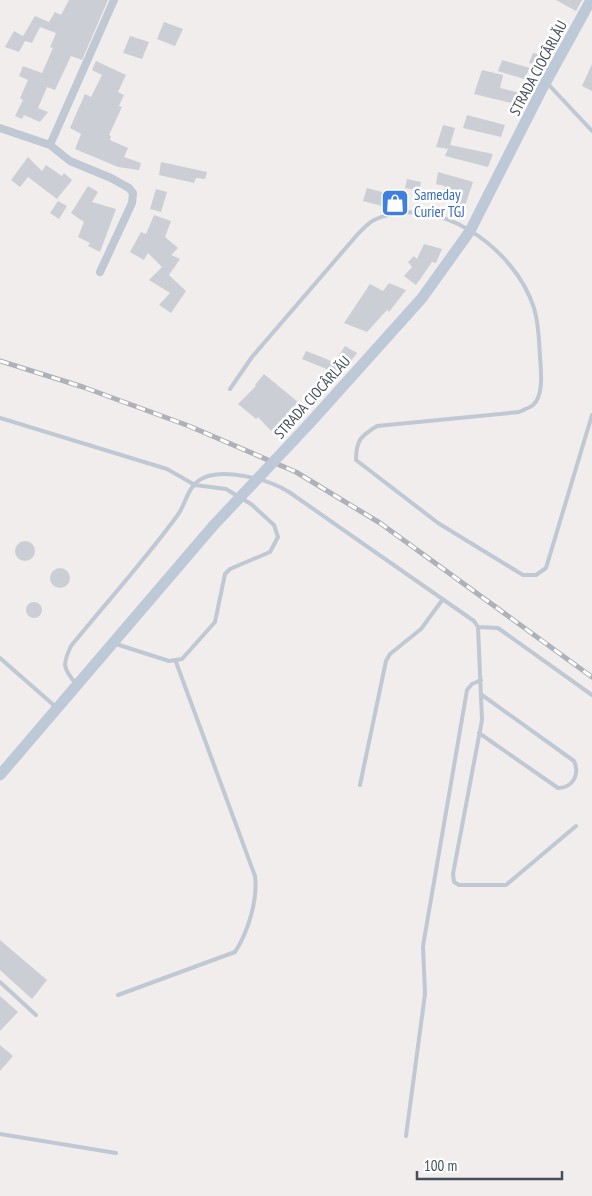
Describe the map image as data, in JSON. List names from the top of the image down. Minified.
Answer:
{"streets":{"main road":["STRADA CIOCÂRLĂU"]},"places":{"shop":["Sameday Curier TGJ"]},"scale_bar":"100 m"}
